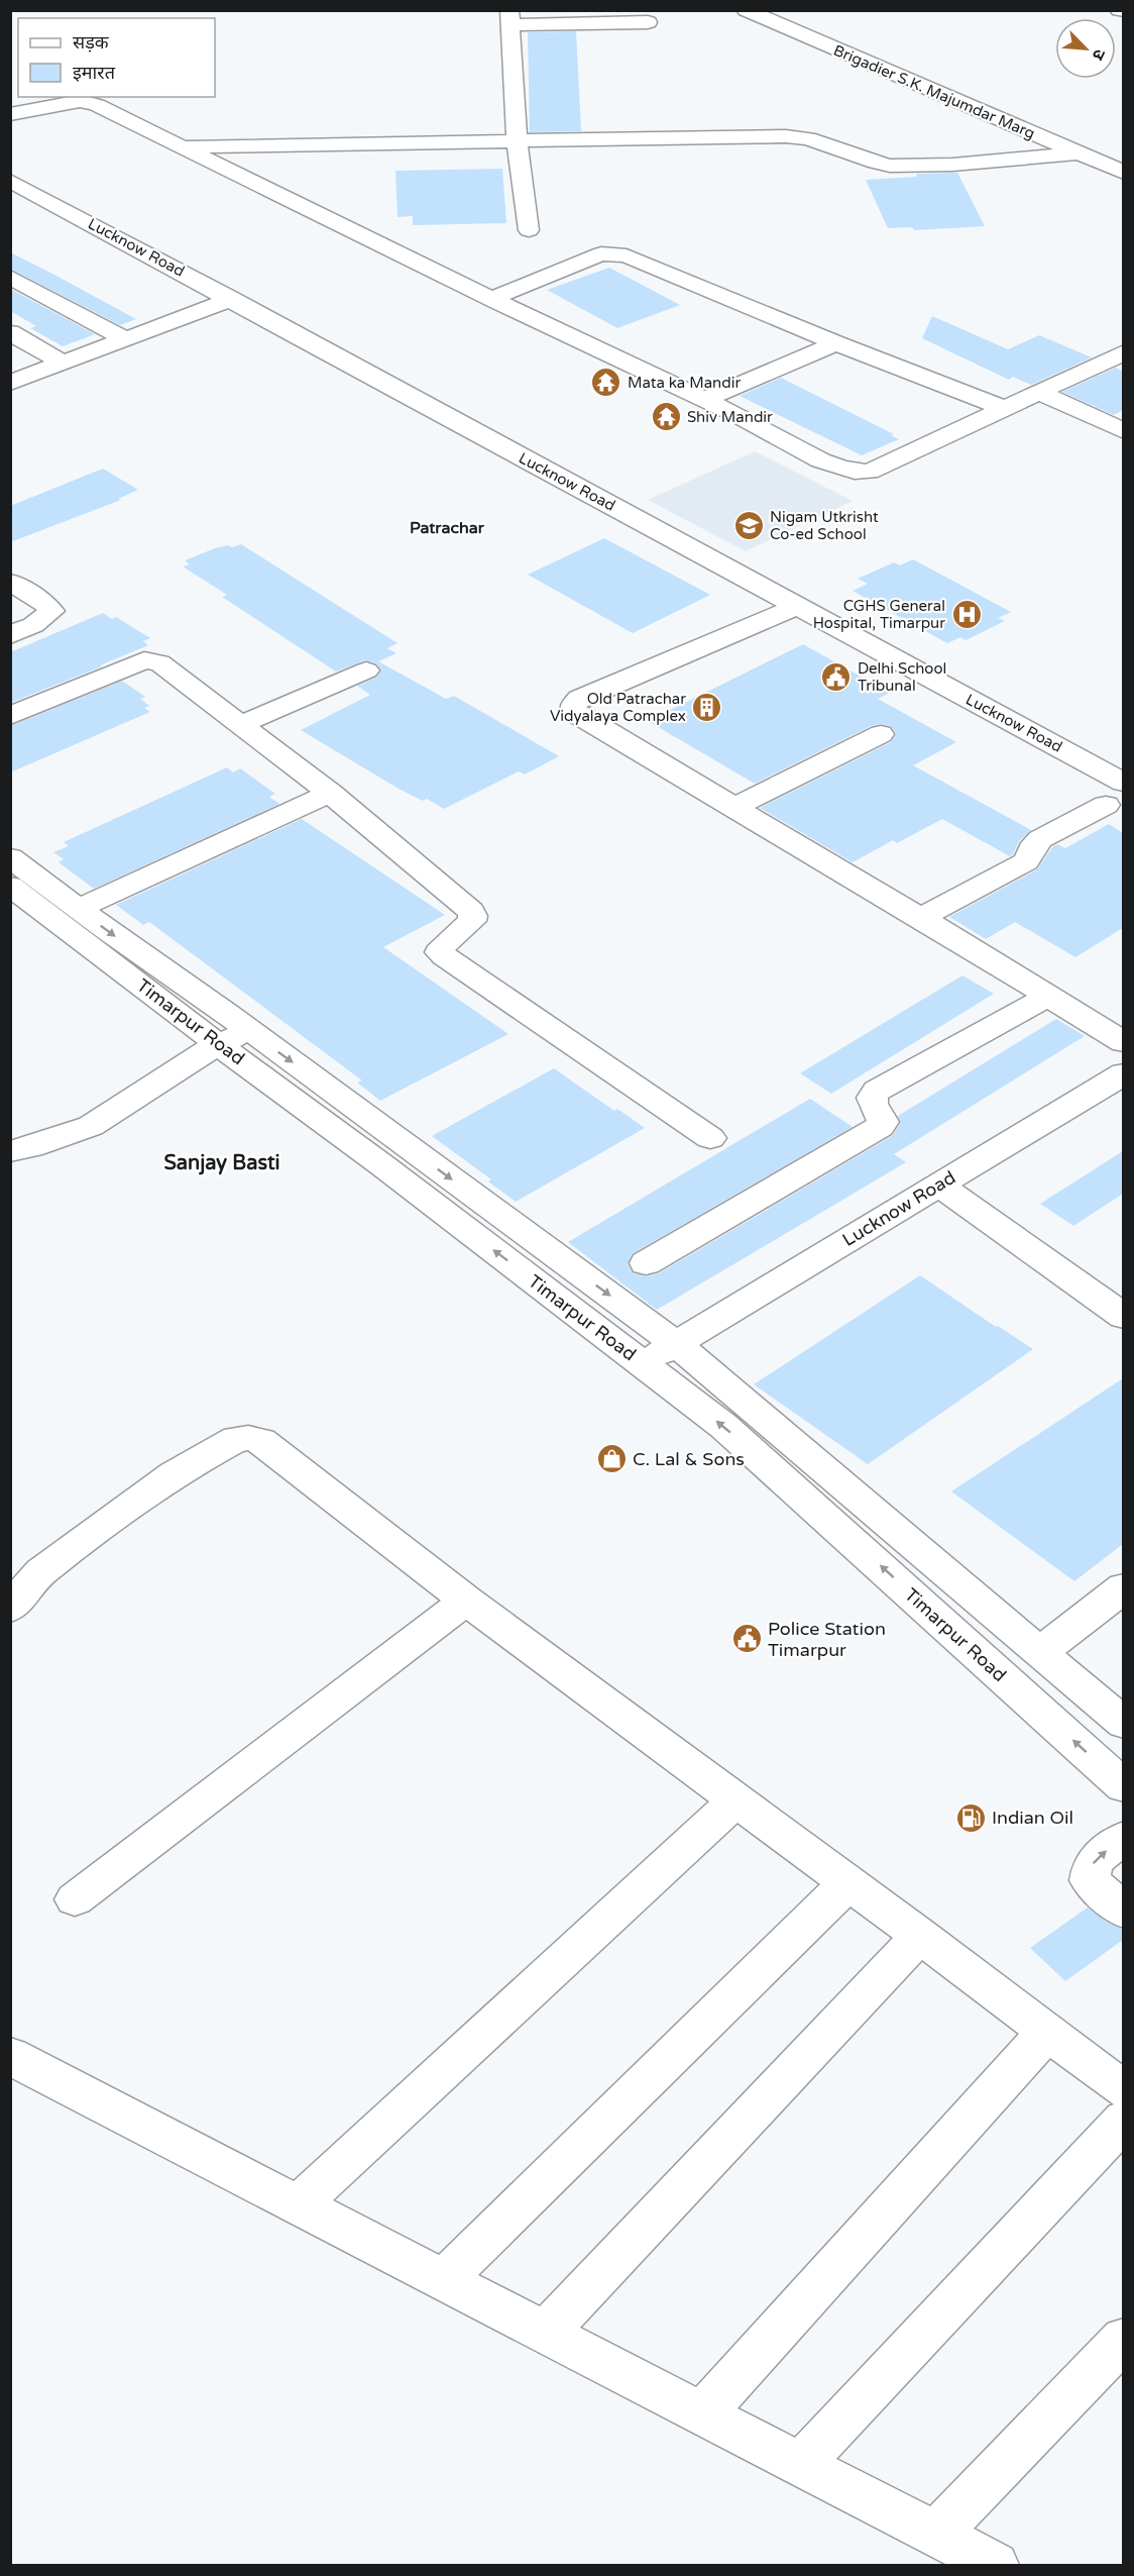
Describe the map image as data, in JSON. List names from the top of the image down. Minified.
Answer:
{"streets":{"street":["Brigadier S.K. Majumdar Marg","Lucknow Road","Timarpur Road"]},"crossings":[["Lucknow Road","Timarpur Road"]],"districts":["Patrachar","Sanjay Basti"],"places":{"temple":["Mata ka Mandir","Shiv Mandir"],"school or university":["Nigam Utkrisht Co-ed School"],"hospital":["CGHS General Hospital, Timarpur"],"public building":["Delhi School Tribunal","Police Station Timarpur"],"building":["Old Patrachar Vidyalaya Complex"],"shop":["C. Lal & Sons"],"fuel station":["Indian Oil"]},"legend":["सड़क","इमारत"],"north":"bottom right"}
